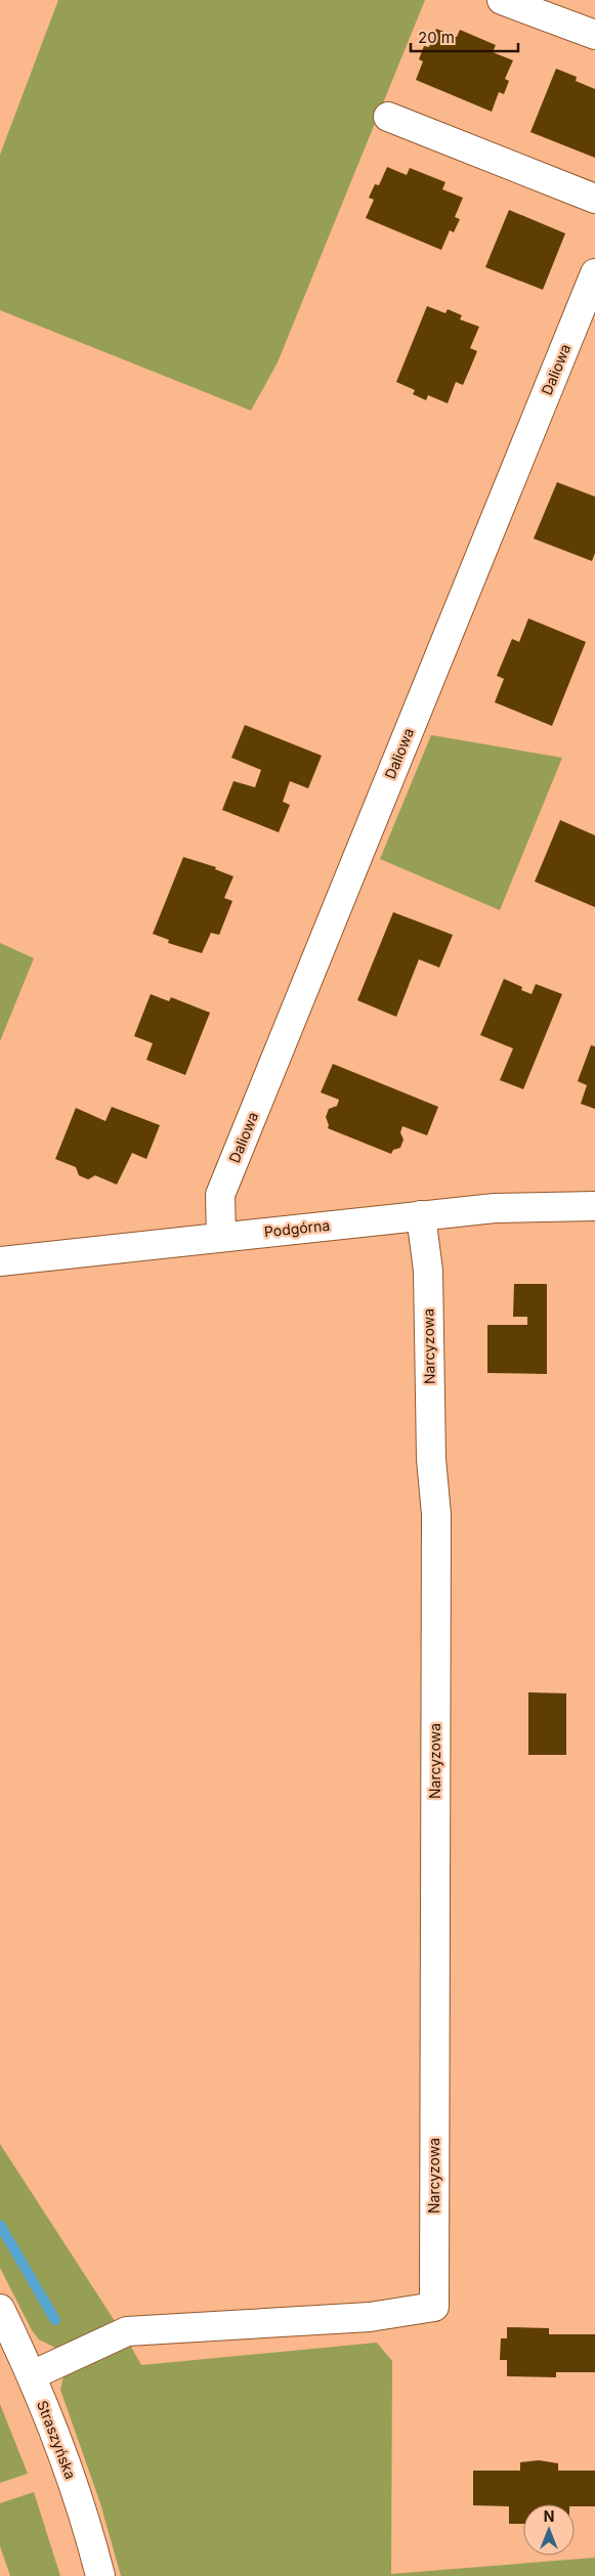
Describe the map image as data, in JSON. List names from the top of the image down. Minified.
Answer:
{"streets":{"street":["Daliowa","Podgórna","Narcyzowa","Straszyńska"]},"crossings":[["Daliowa","Podgórna"],["Podgórna","Narcyzowa"],["Narcyzowa","Straszyńska"]],"scale_bar":"20 m","north":"top"}
